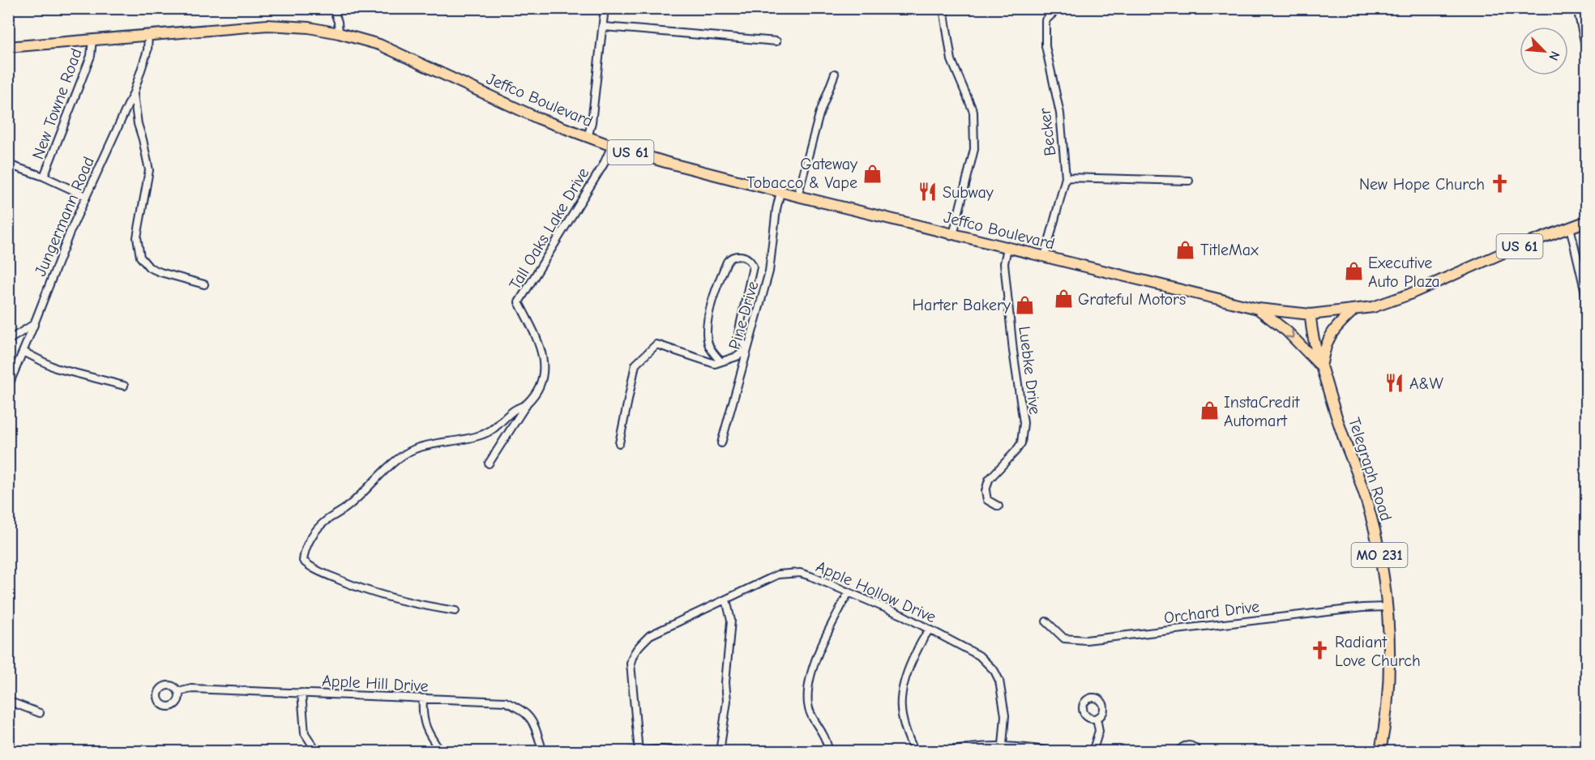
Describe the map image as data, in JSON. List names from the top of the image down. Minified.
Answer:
{"streets":{"main road":["Jeffco Boulevard","US 61","Telegraph Road","MO 231"],"street":["New Towne Road","Becker","Jungermann Road","Tall Oaks Lake Drive","Pine Drive","Luebke Drive","Apple Hollow Drive","Orchard Drive","Apple Hill Drive"]},"crossings":[["Jeffco Boulevard","New Towne Road"],["Jeffco Boulevard","Becker"],["Jeffco Boulevard","Jungermann Road"],["Jeffco Boulevard","Tall Oaks Lake Drive"],["Jeffco Boulevard","Pine Drive"],["Jeffco Boulevard","Luebke Drive"],["Jeffco Boulevard","Telegraph Road"],["Telegraph Road","Orchard Drive"]],"places":{"shop":["Gateway Tobacco & Vape","TitleMax","Executive Auto Plaza","Grateful Motors","Harter Bakery","InstaCredit Automart"],"church":["New Hope Church","Radiant Love Church"],"restaurant":["Subway","A&W"]},"north":"bottom right"}
